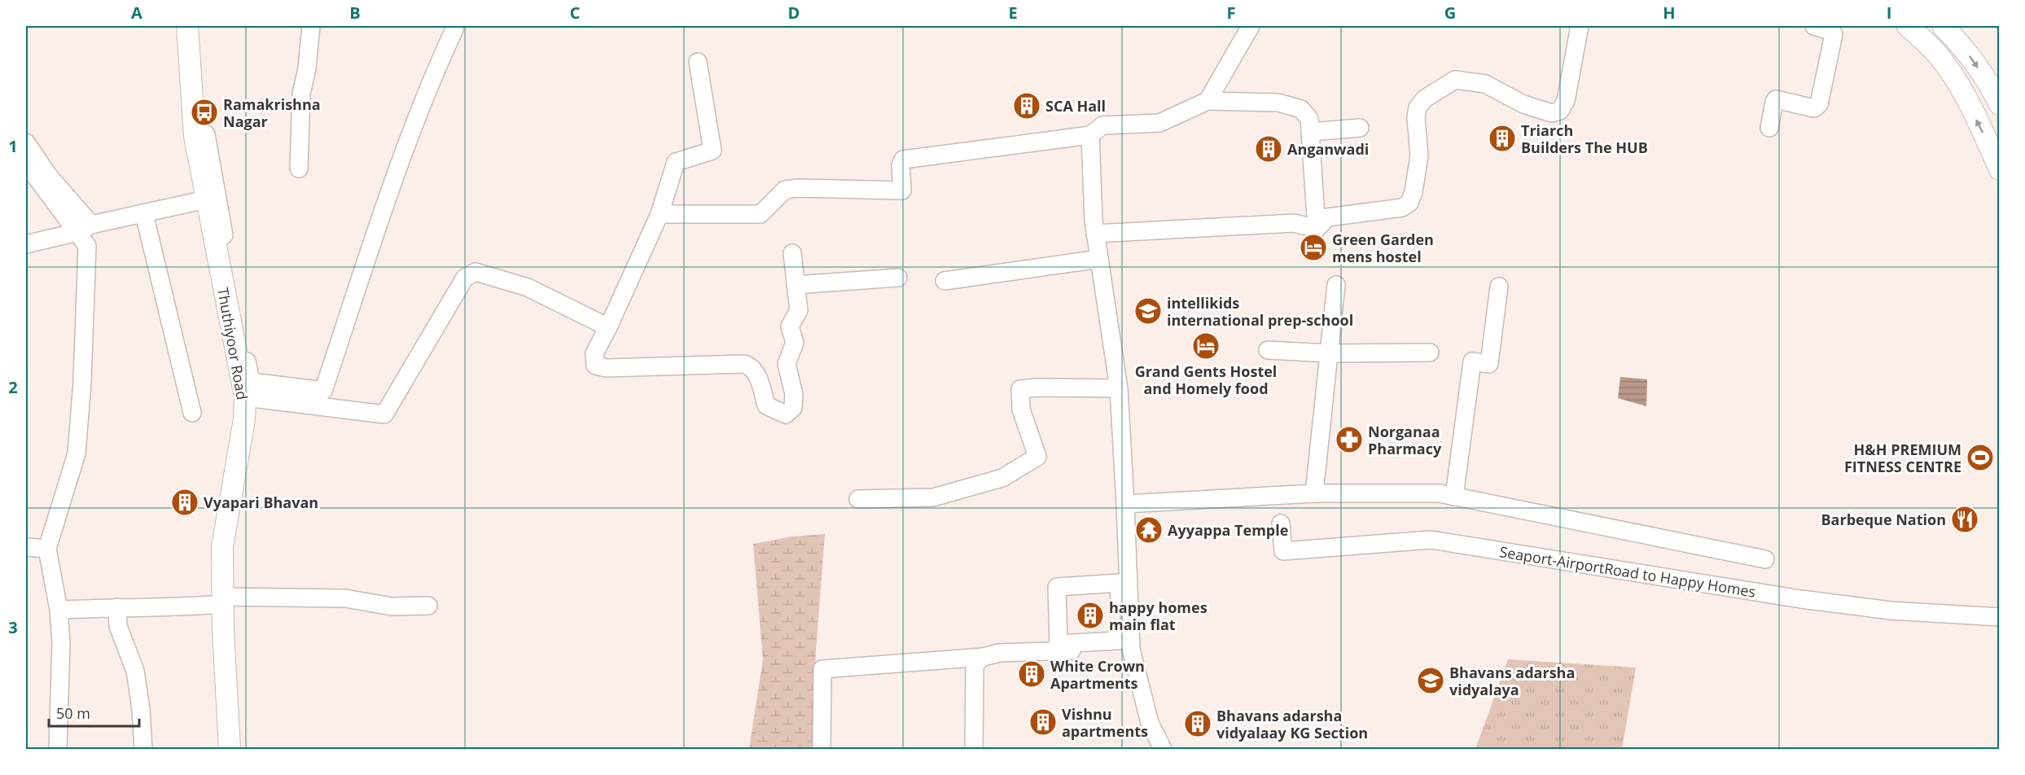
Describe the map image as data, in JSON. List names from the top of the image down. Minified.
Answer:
{"streets":{"main road":["Thuthiyoor Road"],"street":["Seaport-AirportRoad to Happy Homes"]},"places":{"building":["SCA Hall","Triarch Builders The HUB","Anganwadi","Vyapari Bhavan","happy homes main flat","White Crown Apartments","Vishnu apartments","Bhavans adarsha vidyalaay KG Section"],"bus stop":["Ramakrishna Nagar"],"hotel":["Green Garden mens hostel","Grand Gents Hostel and Homely food"],"school or university":["intellikids international prep-school","Bhavans adarsha vidyalaya"],"pharmacy":["Norganaa Pharmacy"],"sports":["H&H PREMIUM FITNESS CENTRE"],"restaurant":["Barbeque Nation"],"temple":["Ayyappa Temple"]},"scale_bar":"50 m","grid":{"columns":["A","B","C","D","E","F","G","H","I"],"rows":["1","2","3"]}}
